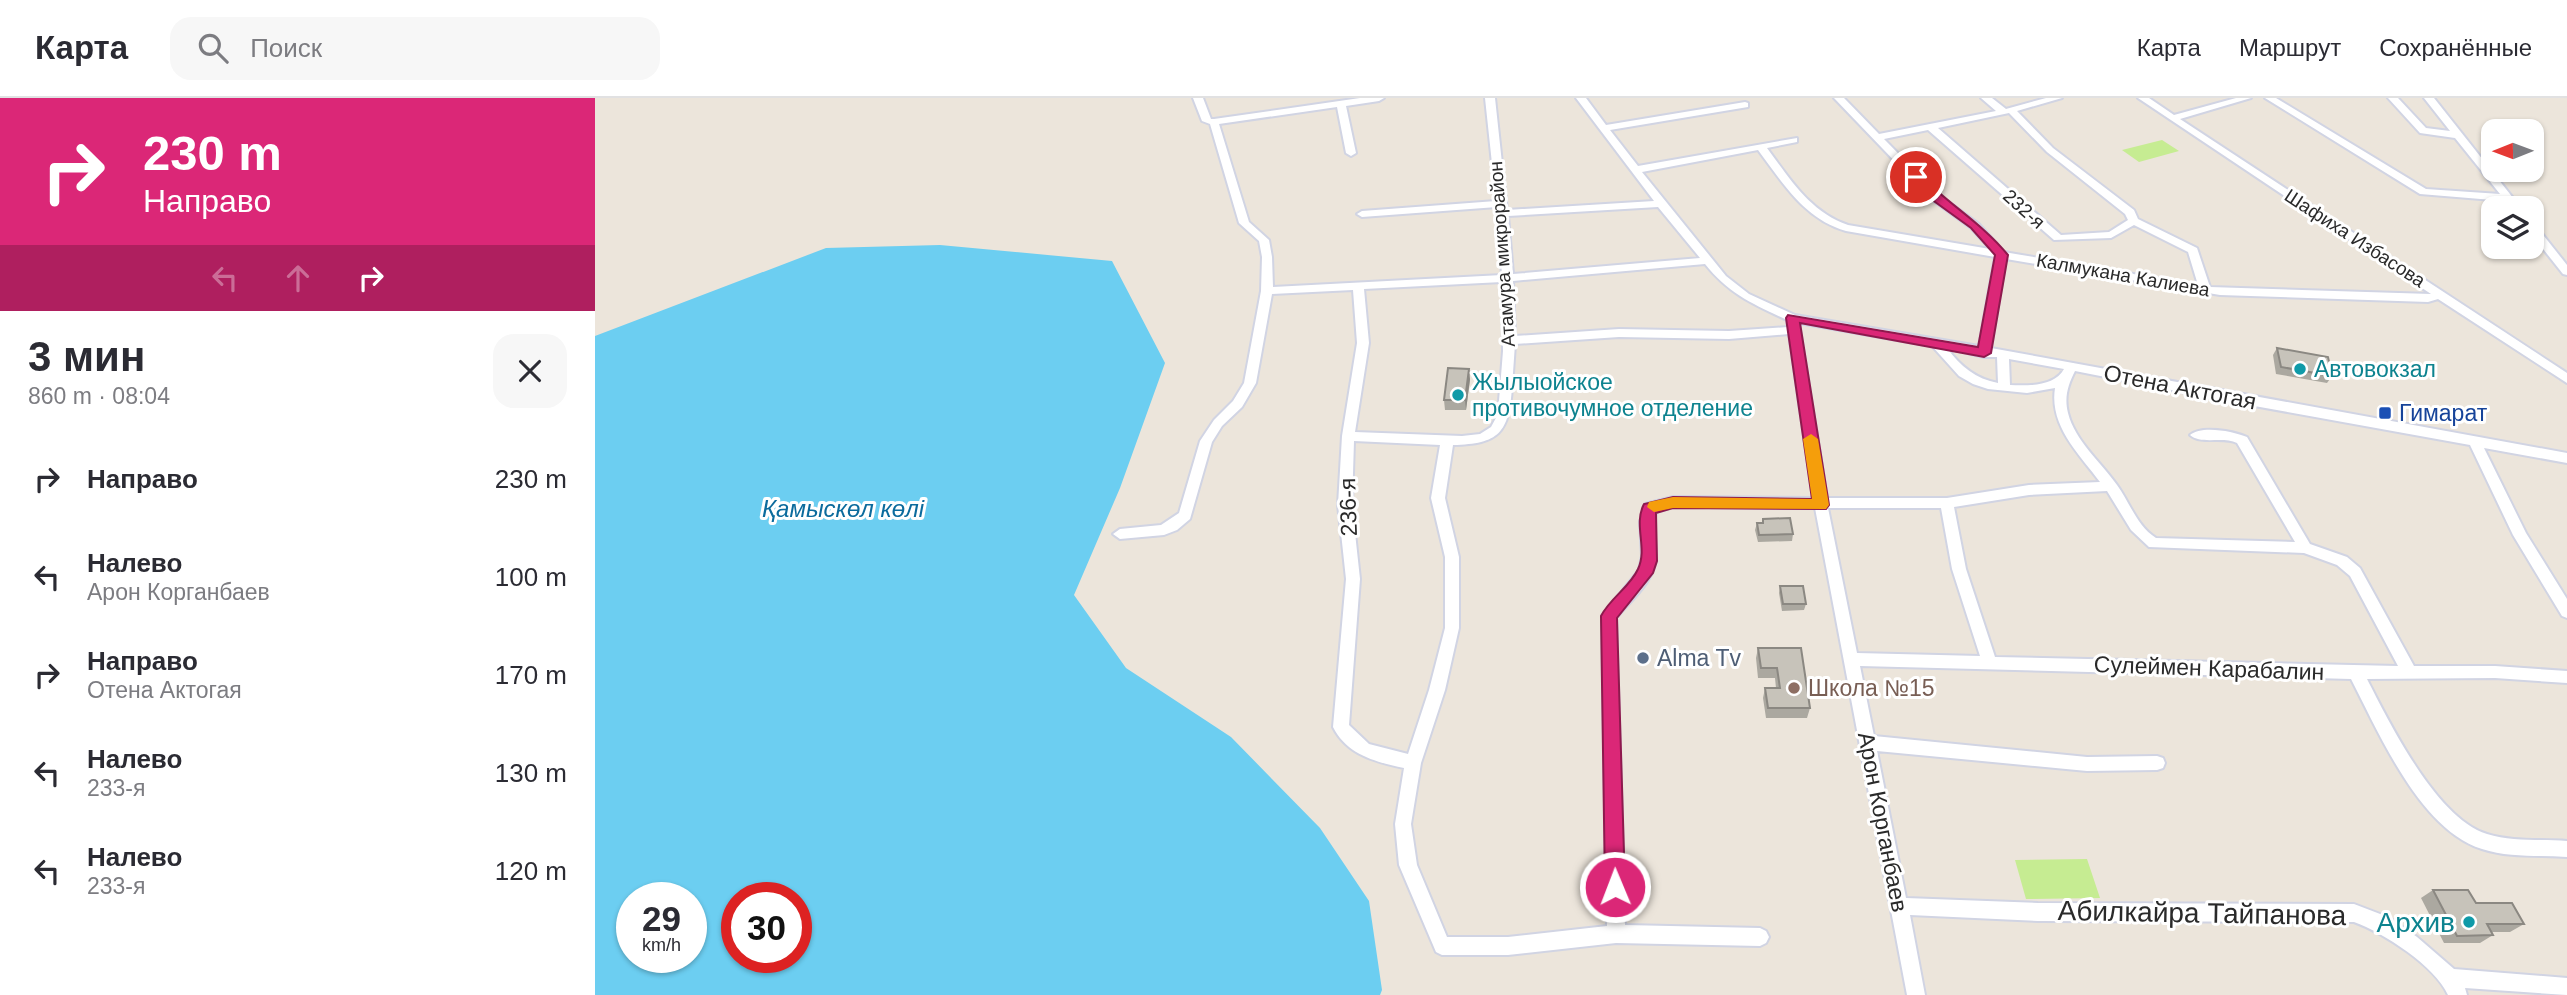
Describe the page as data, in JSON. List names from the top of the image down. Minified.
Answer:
{"streets":{"street":["232-я","Шафиха Избасова","Атамура микрорайон","Калмукана Калиева","Отена Актогая","236-я","Сулеймен Карабалин","Арон Корганбаев","Абилкайра Тайпанова"]},"crossings":[["Шафиха Избасова","Калмукана Калиева"],["Отена Актогая","Арон Корганбаев"],["Сулеймен Карабалин","Арон Корганбаев"],["Арон Корганбаев","Абилкайра Тайпанова"]],"water":["Қамыскөл көлі"],"places":{"other":["Автовокзал","Жылыойское противочумное отделение","Alma Tv","Школа №15","Архив"],"transit":["Гимарат"]},"north":"left","page":{"header":"Карта","search":"Поиск","nav":["Карта","Маршрут","Сохранённые"],"turn":["230 m","Направо"],"heading":["3 мин","860 m · 08:04"],"list":[{"name":"Направо","value":"230 m"},{"name":"Налево","note":"Арон Корганбаев","value":"100 m"},{"name":"Направо","note":"Отена Актогая","value":"170 m"},{"name":"Налево","note":"233-я","value":"130 m"},{"name":"Налево","note":"233-я","value":"120 m"}],"speed":"29 km/h","limit":"30"}}
